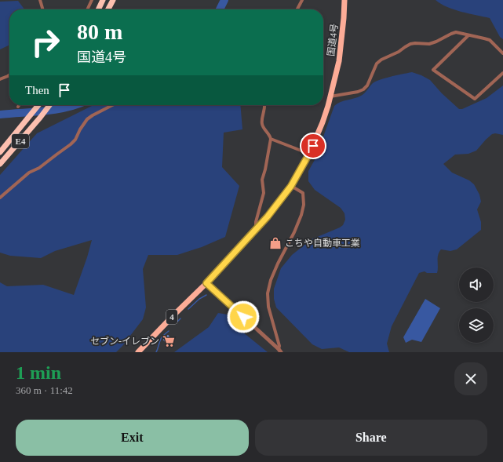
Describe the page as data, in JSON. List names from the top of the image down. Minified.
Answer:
{"streets":{"highway":["国道4号","E4","4"]},"places":{"shop":["こちや自動車工業"],"supermarket":["セブン-イレブン"]},"page":{"turn":["80 m","国道4号"],"then":"Then","heading":["1 min","360 m · 11:42"],"buttons":["Exit","Share"]}}
